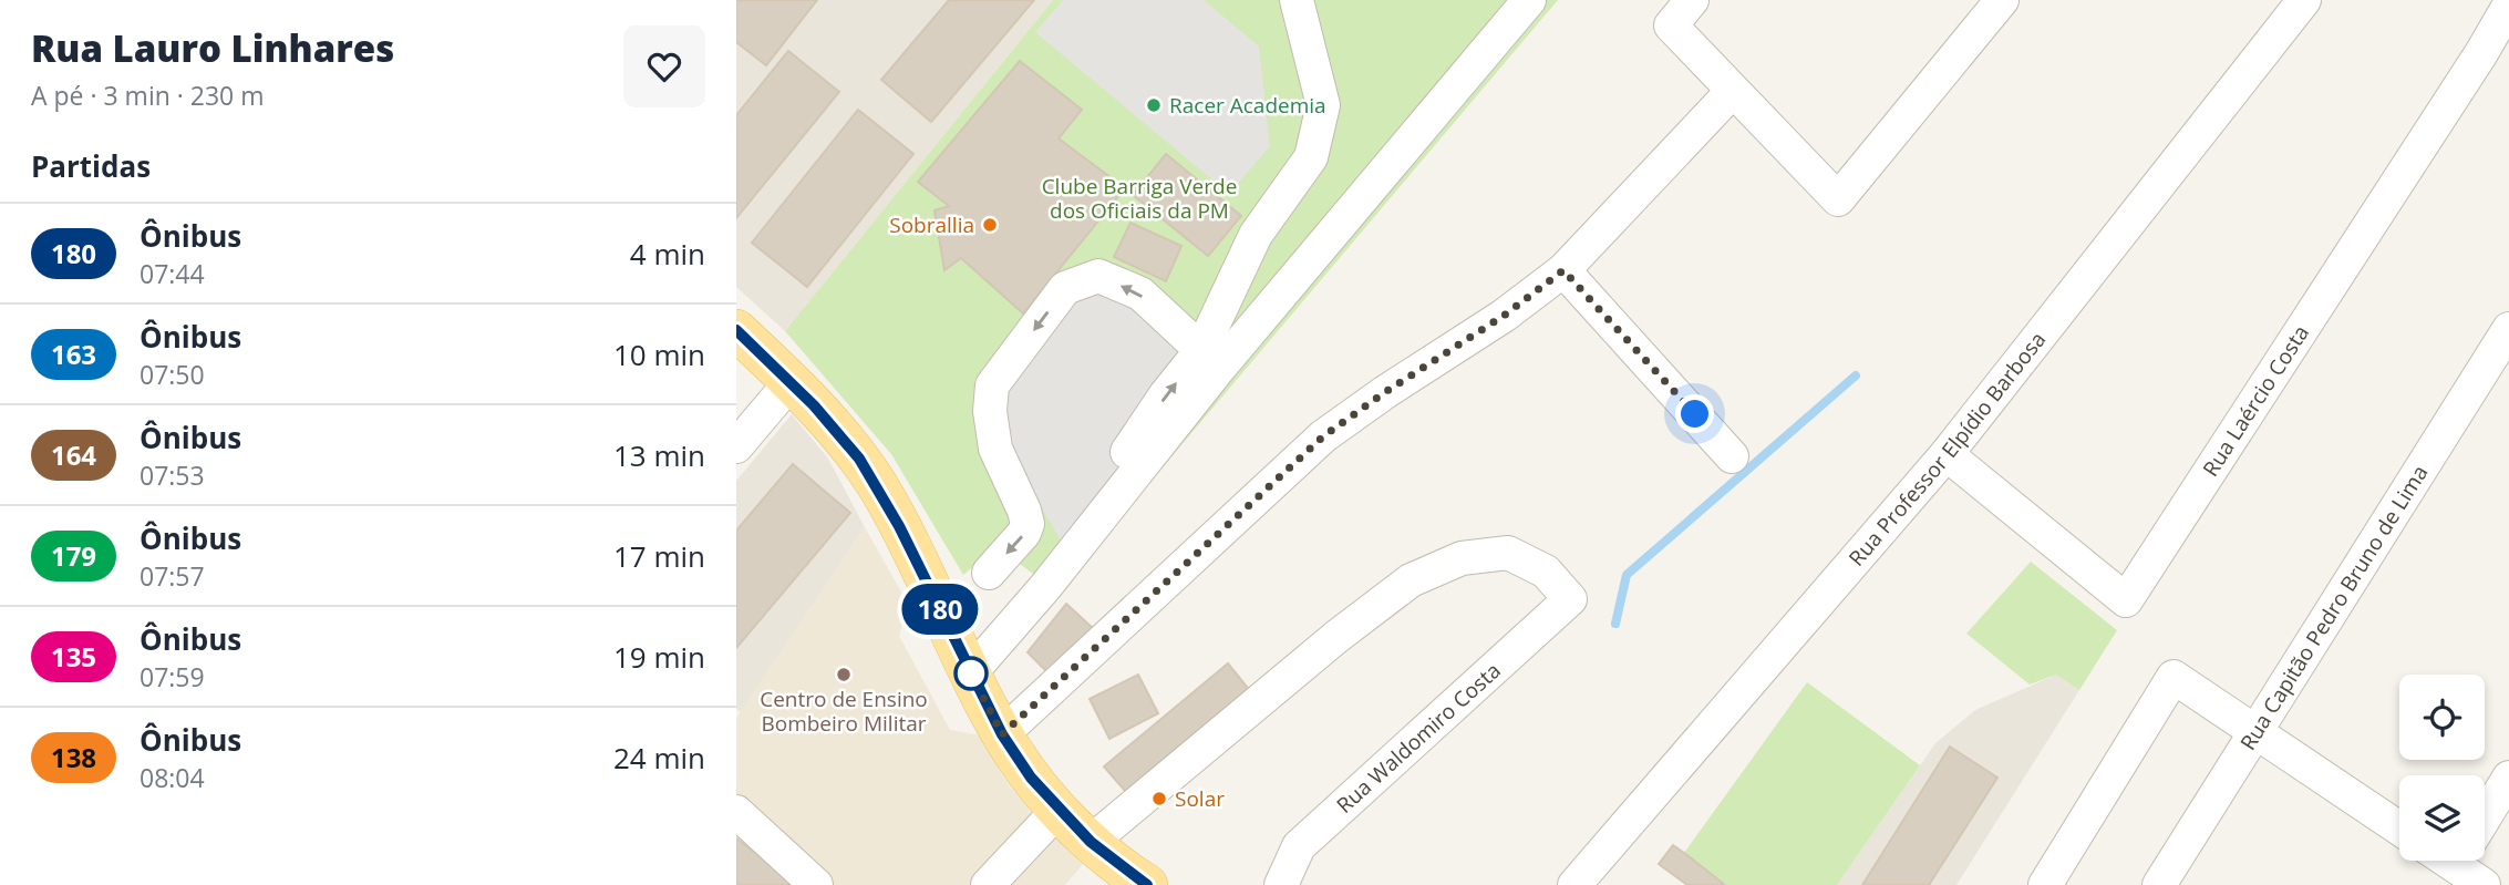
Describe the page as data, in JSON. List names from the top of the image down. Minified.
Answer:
{"streets":{"street":["Rua Laércio Costa","Rua Professor Elpídio Barbosa","Rua Capitão Pedro Bruno de Lima","Rua Waldomiro Costa"]},"crossings":[["Rua Laércio Costa","Rua Professor Elpídio Barbosa"]],"parks":["Clube Barriga Verde dos Oficiais da PM"],"places":["Racer Academia","Sobrallia","Centro de Ensino Bombeiro Militar","Solar"],"lines":["bus line 180"],"page":{"heading":[["Rua Lauro Linhares","A pé · 3 min · 230 m"],"Partidas"],"on_map":"180","list":[{"mark":"180","name":"Ônibus","note":"07:44","value":"4 min"},{"mark":"163","name":"Ônibus","note":"07:50","value":"10 min"},{"mark":"164","name":"Ônibus","note":"07:53","value":"13 min"},{"mark":"179","name":"Ônibus","note":"07:57","value":"17 min"},{"mark":"135","name":"Ônibus","note":"07:59","value":"19 min"},{"mark":"138","name":"Ônibus","note":"08:04","value":"24 min"}]}}
